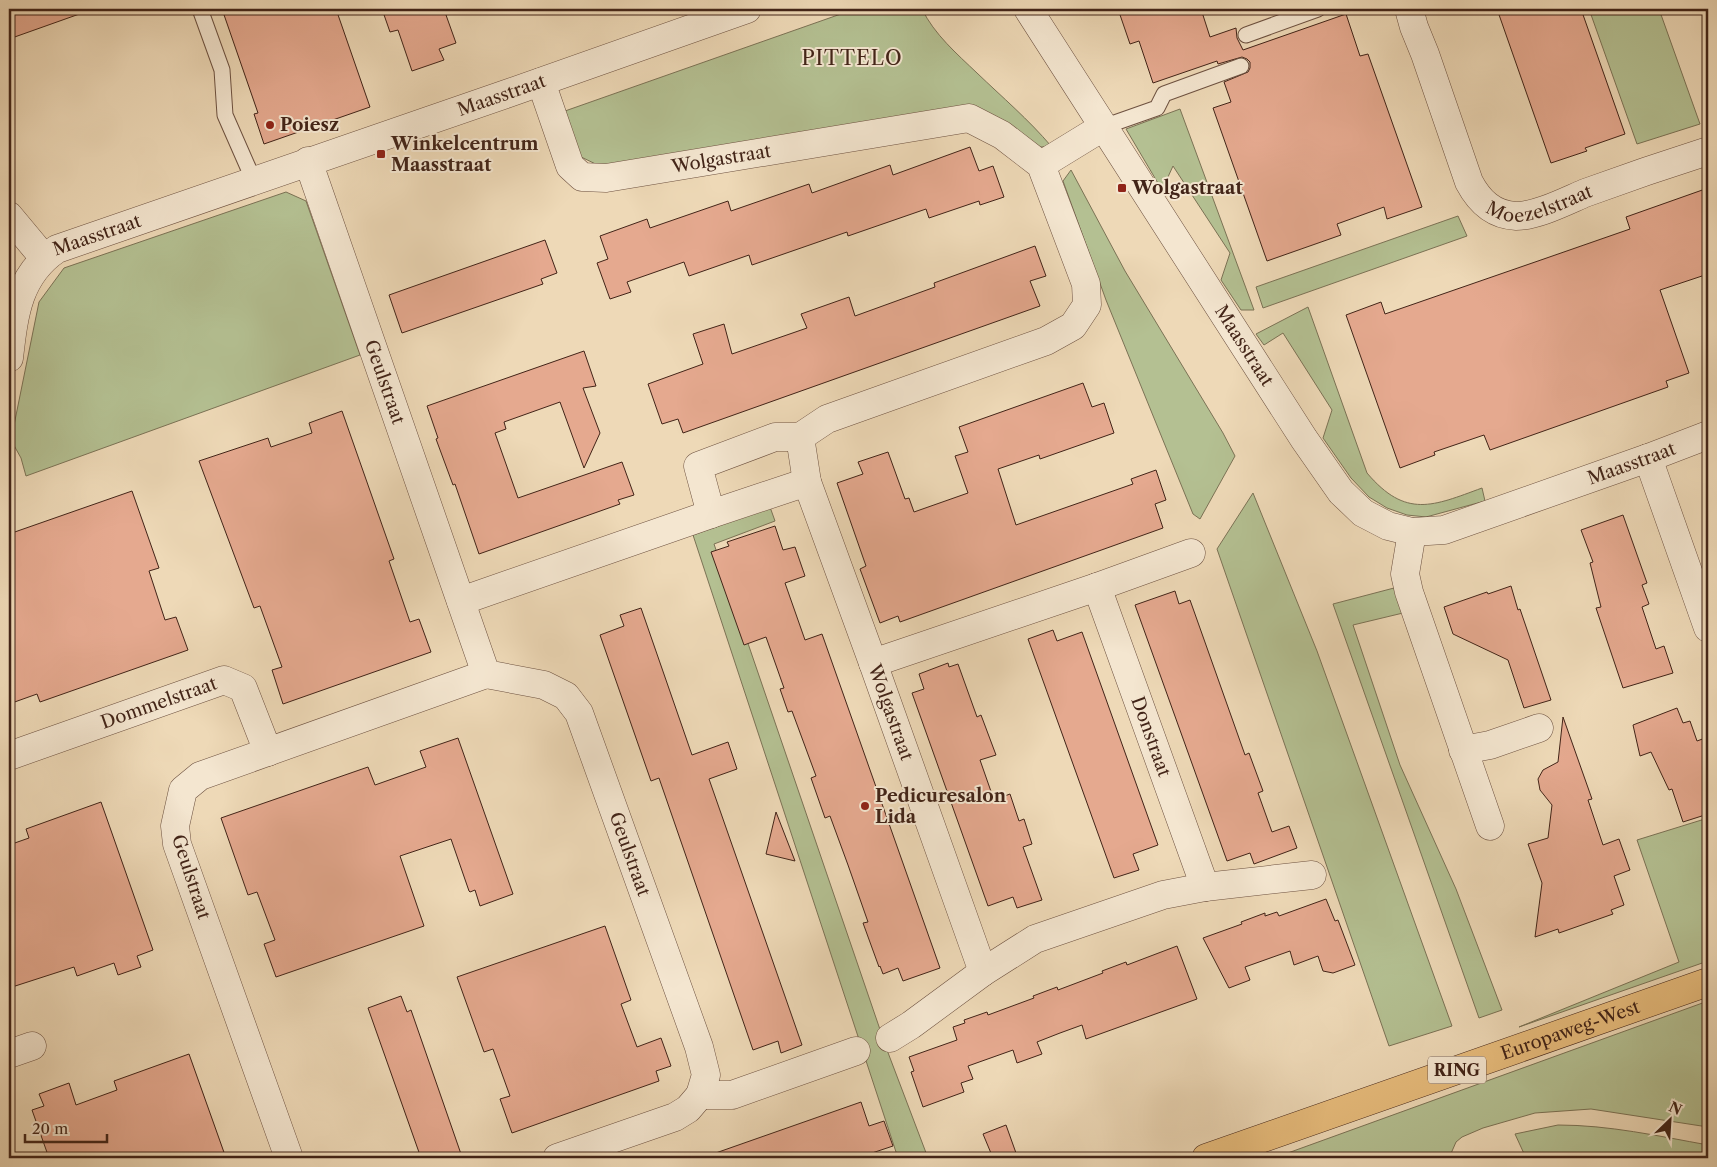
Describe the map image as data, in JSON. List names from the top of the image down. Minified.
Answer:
{"streets":{"main road":["Europaweg-West","RING"],"street":["Maasstraat","Wolgastraat","Moezelstraat","Geulstraat","Dommelstraat","Donstraat"]},"crossings":[["Maasstraat","Wolgastraat"],["Maasstraat","Geulstraat"],["Geulstraat","Dommelstraat"]],"districts":["PITTELO"],"places":{"other":["Poiesz","Pedicuresalon Lida"],"transit":["Winkelcentrum Maasstraat","Wolgastraat"]},"scale_bar":"20 m","north":"top right"}
